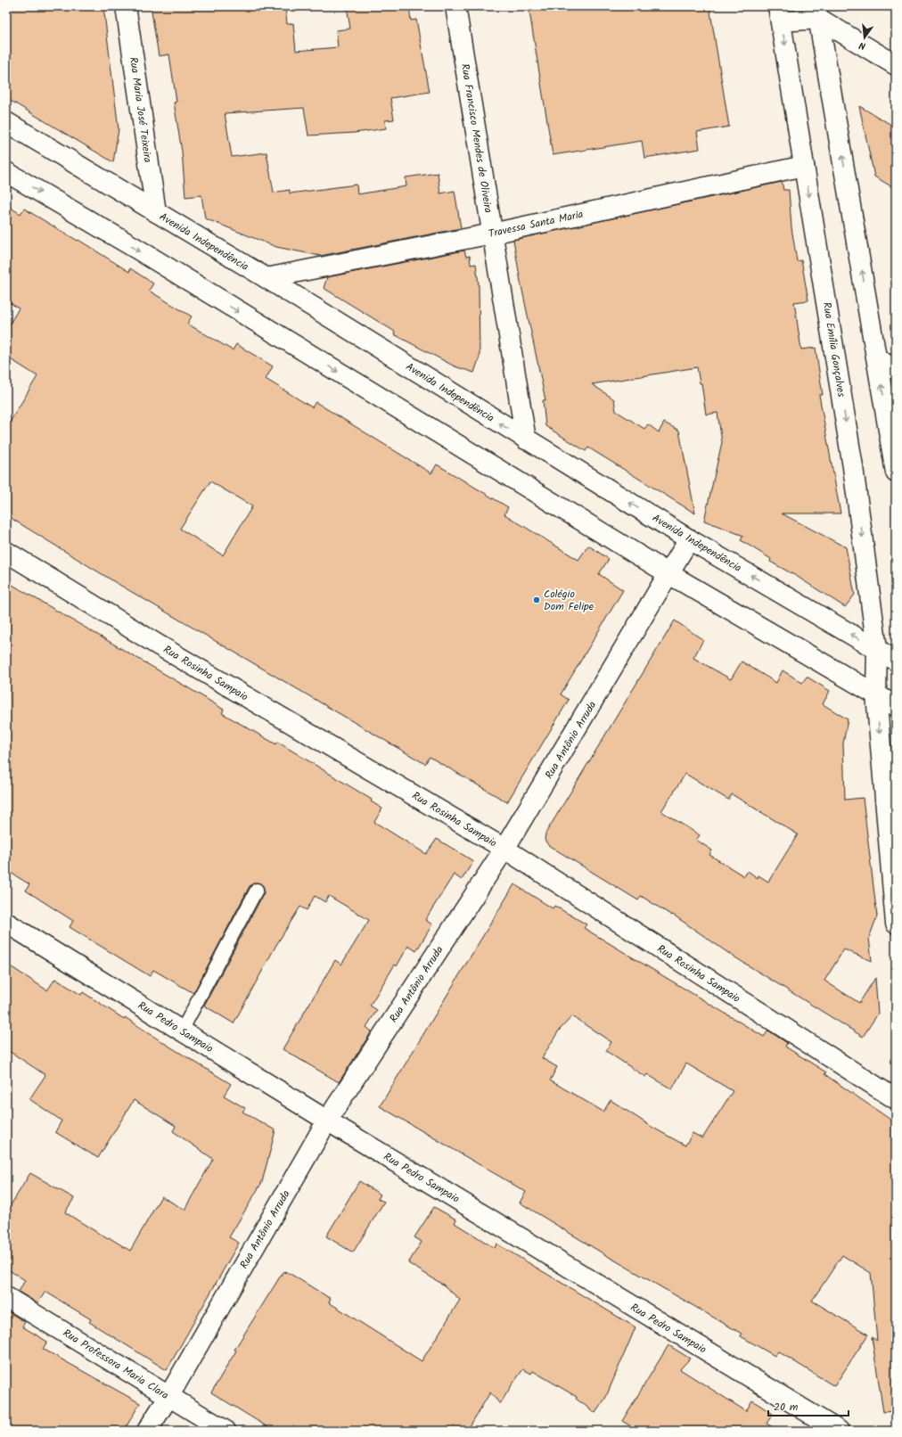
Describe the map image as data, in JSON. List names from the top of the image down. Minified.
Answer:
{"streets":{"street":["Rua Maria José Teixeira","Rua Francisco Mendes de Oliveira","Travessa Santa Maria","Avenida Independência","Rua Emília Gonçalves","Rua Rosinha Sampaio","Rua Antônio Arruda","Rua Pedro Sampaio","Rua Professora Maria Clara"]},"crossings":[["Rua Maria José Teixeira","Avenida Independência"],["Rua Francisco Mendes de Oliveira","Travessa Santa Maria"],["Rua Francisco Mendes de Oliveira","Avenida Independência"],["Travessa Santa Maria","Avenida Independência"],["Travessa Santa Maria","Rua Emília Gonçalves"],["Avenida Independência","Rua Emília Gonçalves"],["Avenida Independência","Rua Antônio Arruda"],["Rua Rosinha Sampaio","Rua Antônio Arruda"],["Rua Antônio Arruda","Rua Pedro Sampaio"],["Rua Antônio Arruda","Rua Professora Maria Clara"]],"places":["Colégio Dom Felipe"],"scale_bar":"20 m","north":"bottom"}
